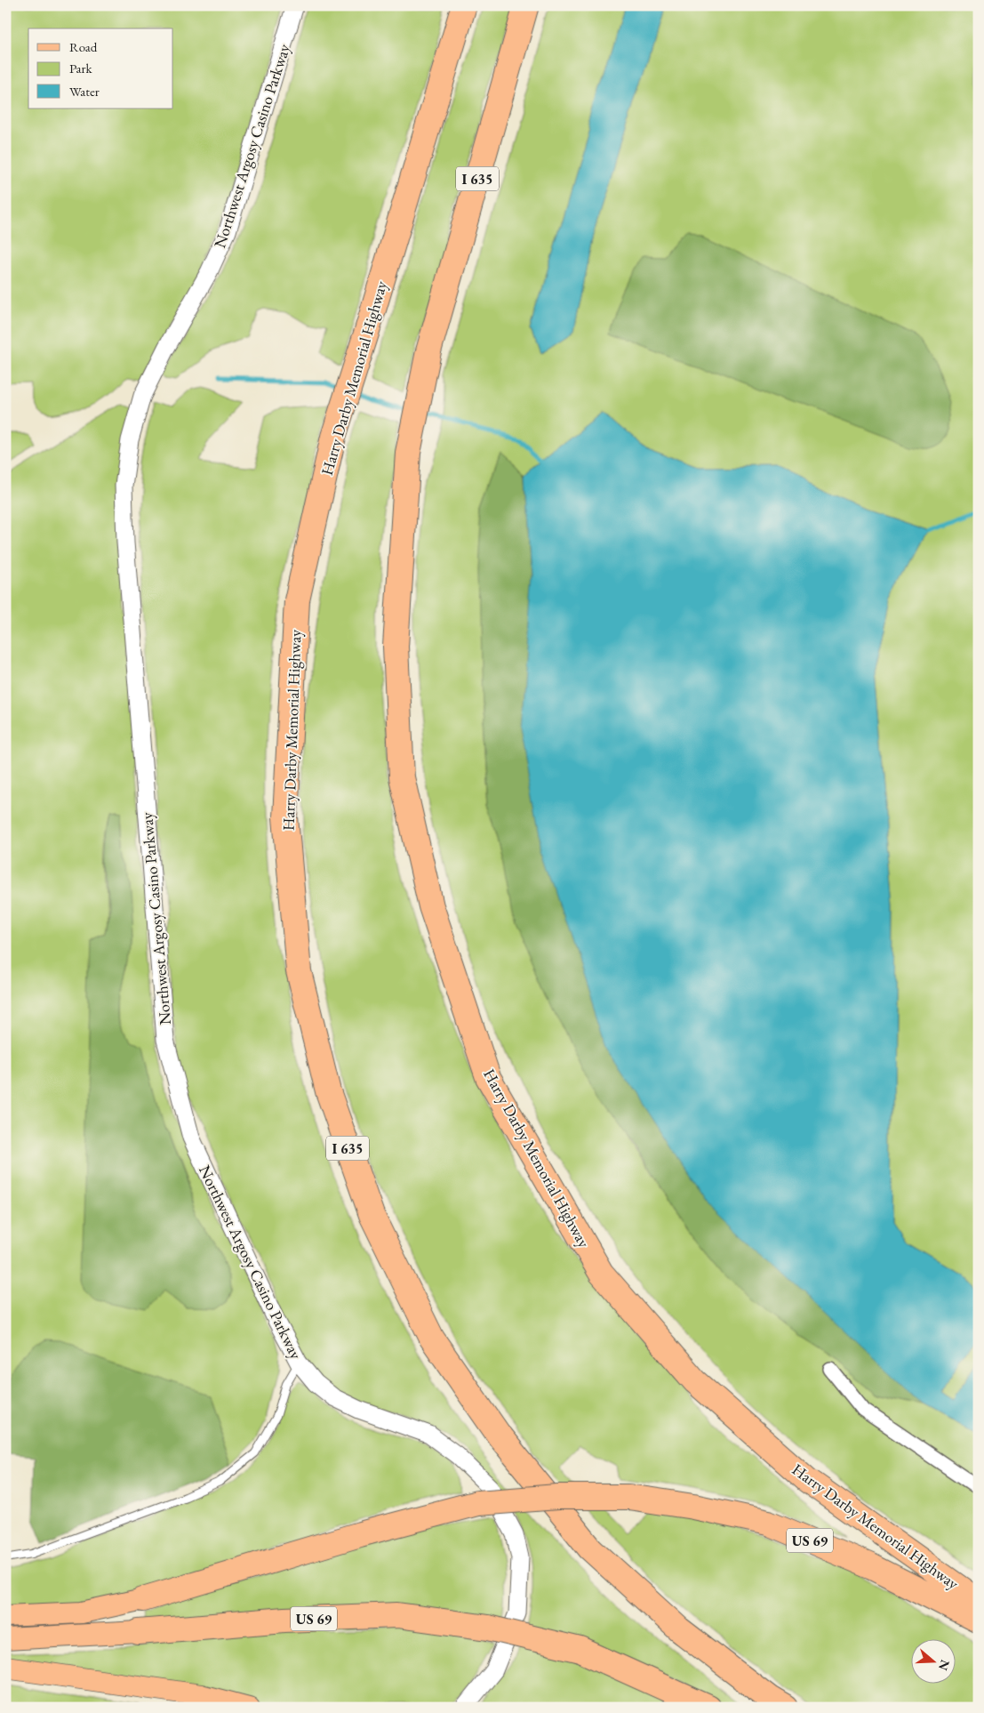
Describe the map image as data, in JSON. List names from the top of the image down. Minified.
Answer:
{"streets":{"highway":["I 635","Harry Darby Memorial Highway","US 69"],"street":["Northwest Argosy Casino Parkway"]},"legend":["Road","Park","Water"],"north":"right"}
